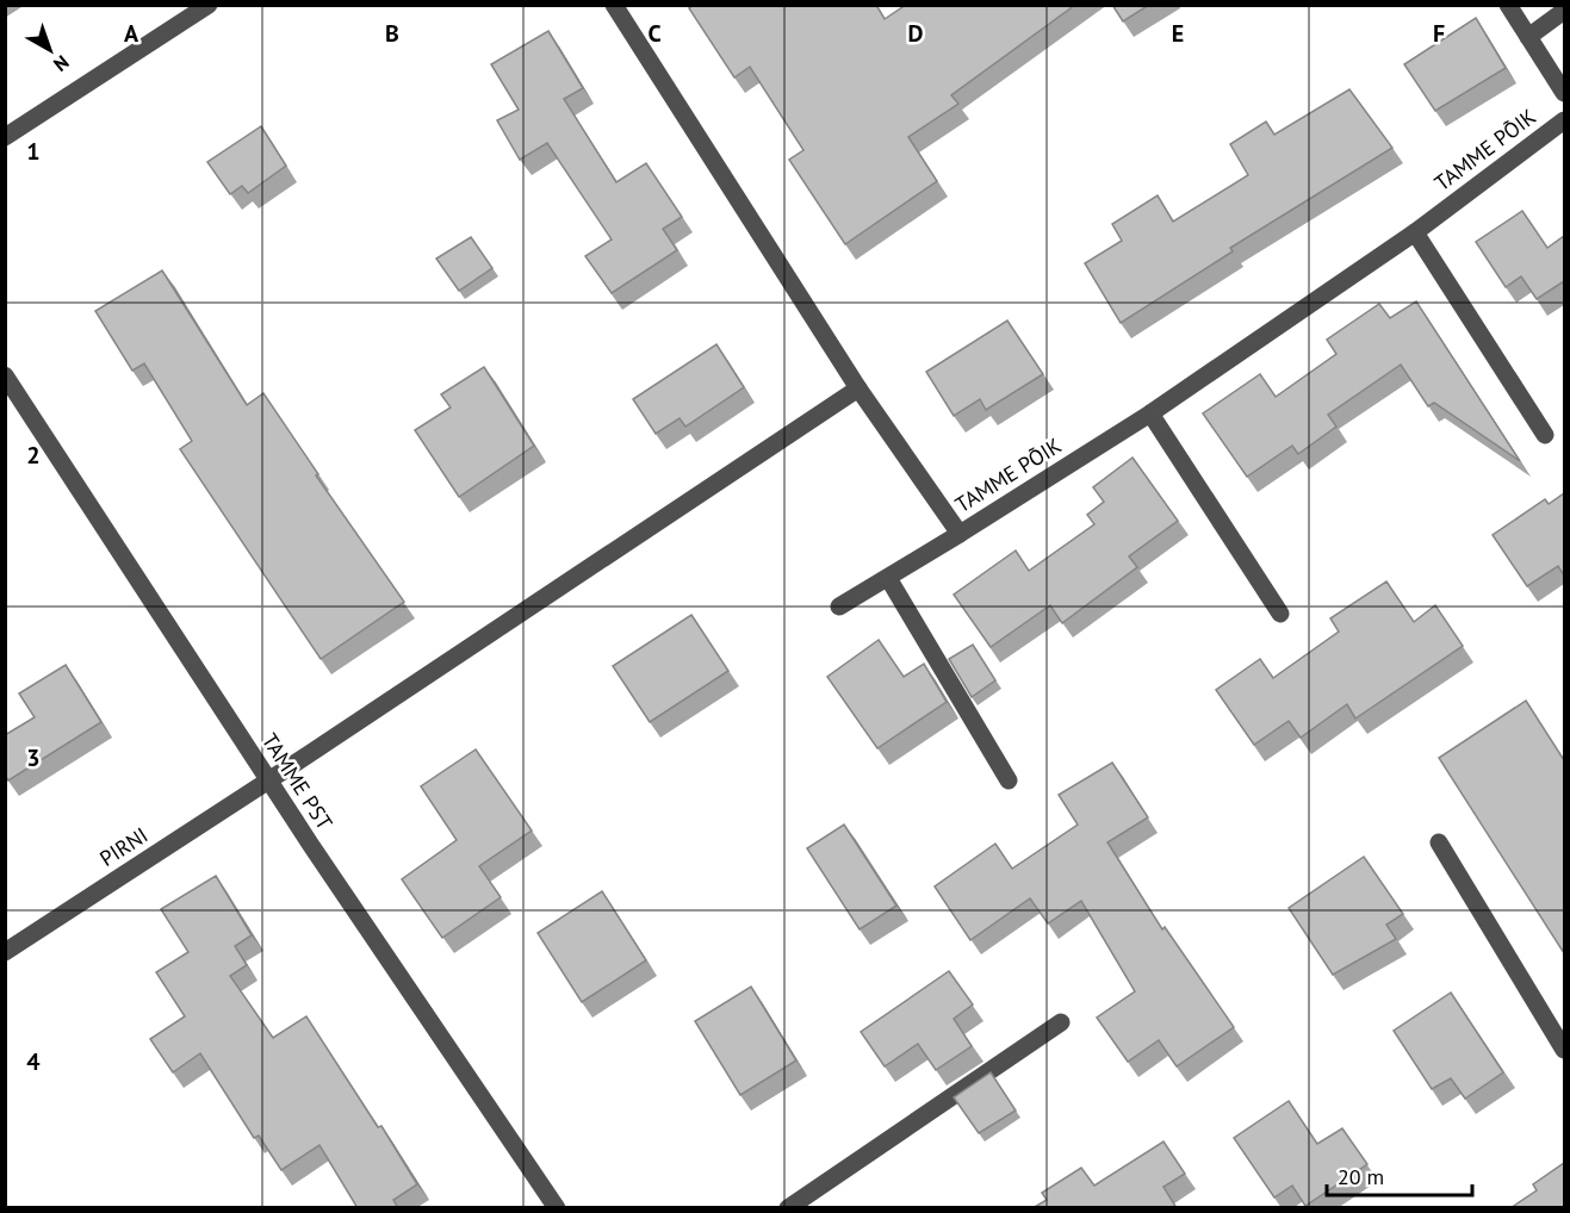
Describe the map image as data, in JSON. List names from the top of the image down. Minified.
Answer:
{"streets":{"street":["TAMME PÕIK","TAMME PST","PIRNI"]},"crossings":[["TAMME PÕIK","PIRNI"],["TAMME PST","PIRNI"]],"scale_bar":"20 m","north":"bottom right","grid":{"columns":["A","B","C","D","E","F"],"rows":["1","2","3","4"]}}
